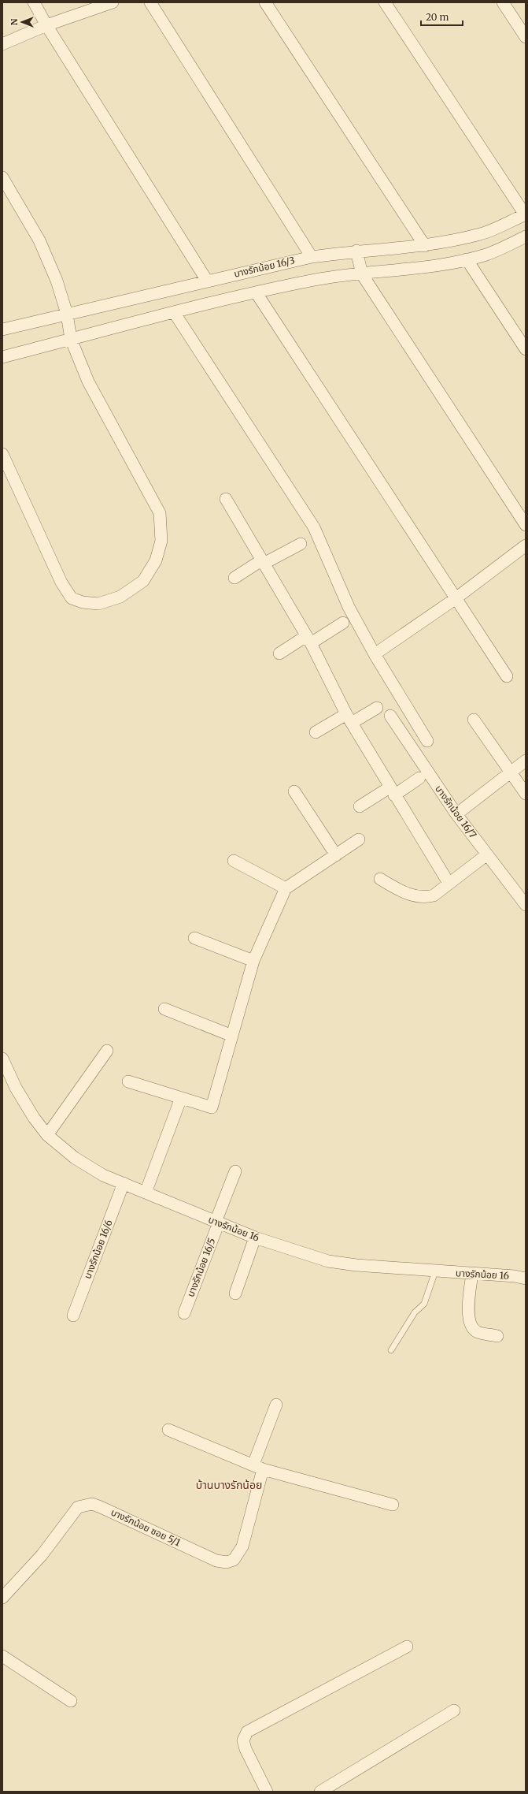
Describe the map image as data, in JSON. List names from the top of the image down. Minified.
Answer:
{"streets":{"street":["บางรักน้อย 16/3","บางรักน้อย 16/7","บางรักน้อย 16","บางรักน้อย 16/6","บางรักน้อย 16/5","บางรักน้อย ซอย 5/1"]},"crossings":[["บางรักน้อย 16","บางรักน้อย 16/6"],["บางรักน้อย 16","บางรักน้อย 16/5"]],"districts":["บ้านบางรักน้อย"],"scale_bar":"20 m","north":"left"}
